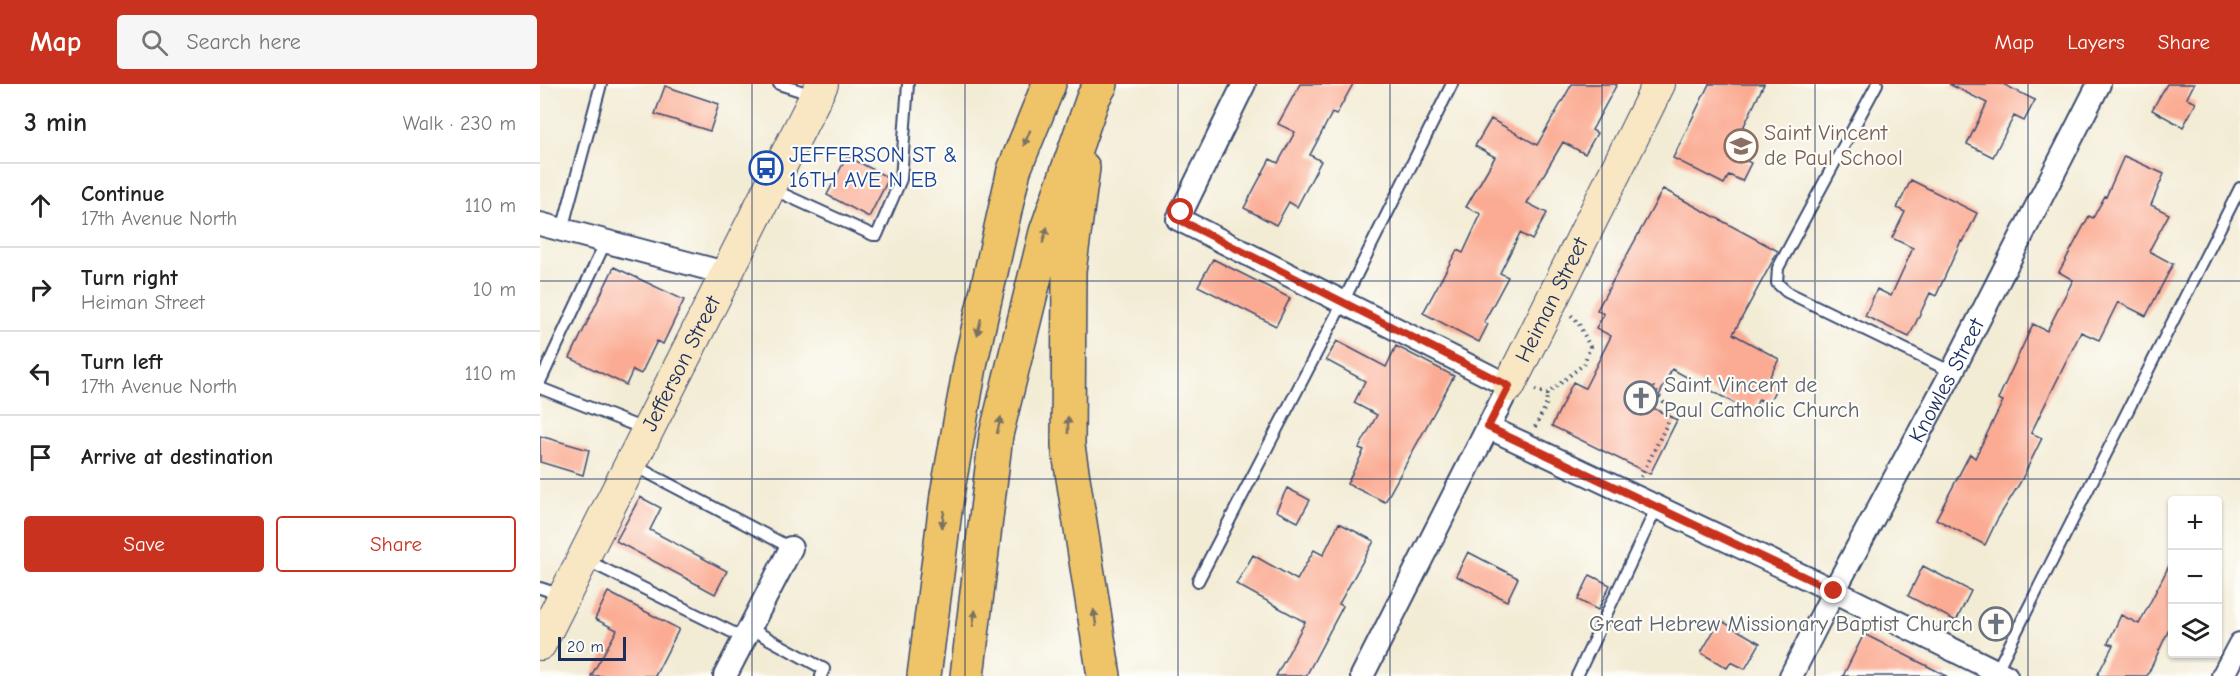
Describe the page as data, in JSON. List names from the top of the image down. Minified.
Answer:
{"streets":{"main road":["Heiman Street","Jefferson Street"],"street":["Knowles Street"]},"places":{"school or university":["Saint Vincent de Paul School"],"bus stop":["JEFFERSON ST & 16TH AVE N EB"],"church":["Saint Vincent de Paul Catholic Church","Great Hebrew Missionary Baptist Church"]},"scale_bar":"20 m","page":{"header":"Map","search":"Search here","nav":["Map","Layers","Share"],"heading":["3 min","Walk · 230 m"],"list":[["Continue","17th Avenue North","110 m"],["Turn right","Heiman Street","10 m"],["Turn left","17th Avenue North","110 m"],"Arrive at destination"],"map_buttons":["+","−"],"buttons":["Save","Share"],"scale":"20 m"}}
